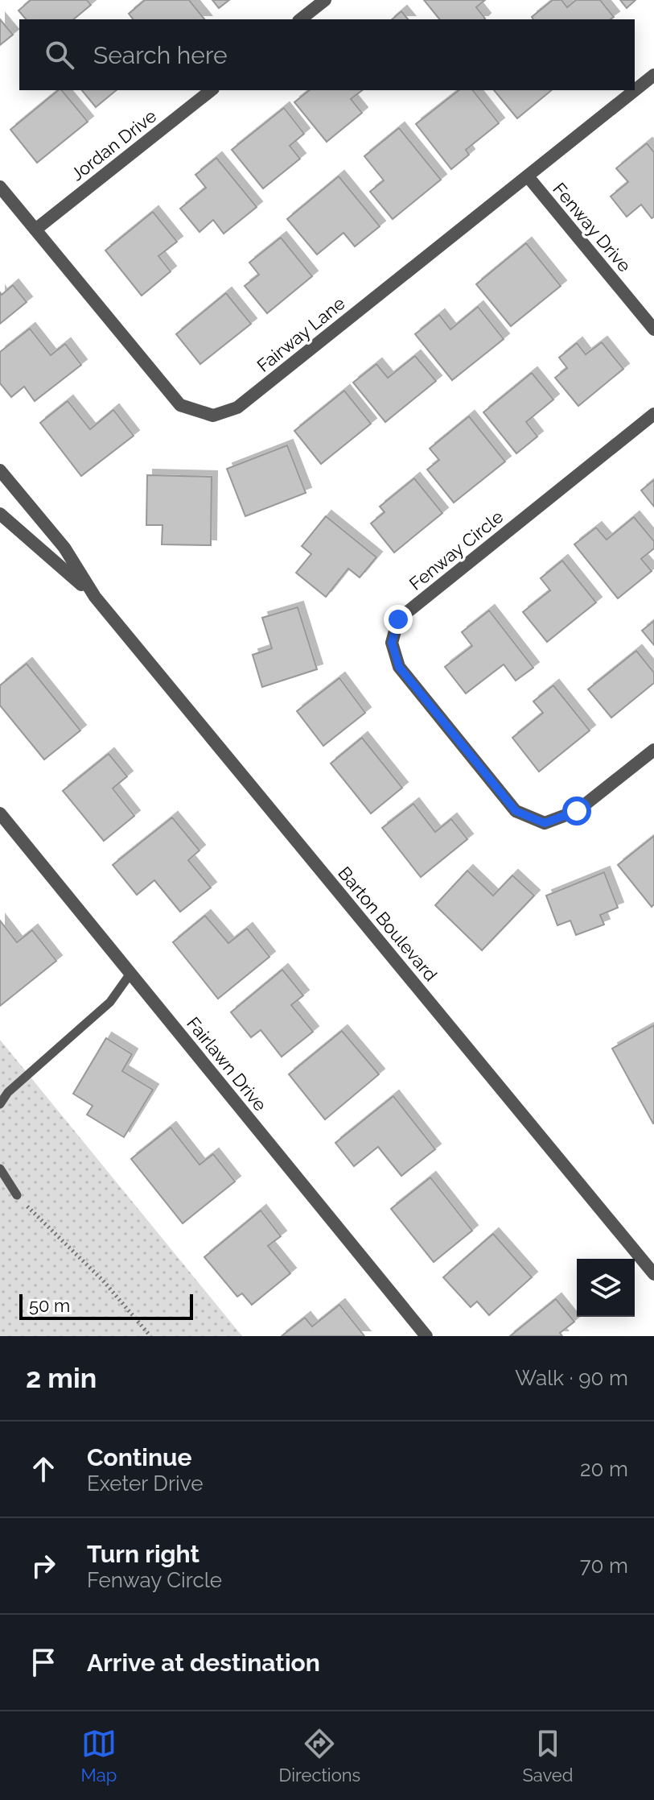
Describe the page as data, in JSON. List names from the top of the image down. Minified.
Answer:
{"streets":{"street":["Jordan Drive","Fenway Drive","Fairway Lane","Fenway Circle","Barton Boulevard","Fairlawn Drive"]},"crossings":[["Jordan Drive","Fairway Lane"],["Fenway Drive","Fairway Lane"]],"scale_bar":"50 m","page":{"search":"Search here","scale":"50 m","heading":["2 min","Walk · 90 m"],"list":[["Continue","Exeter Drive","20 m"],["Turn right","Fenway Circle","70 m"],"Arrive at destination"],"nav":["Map","Directions","Saved"]}}
